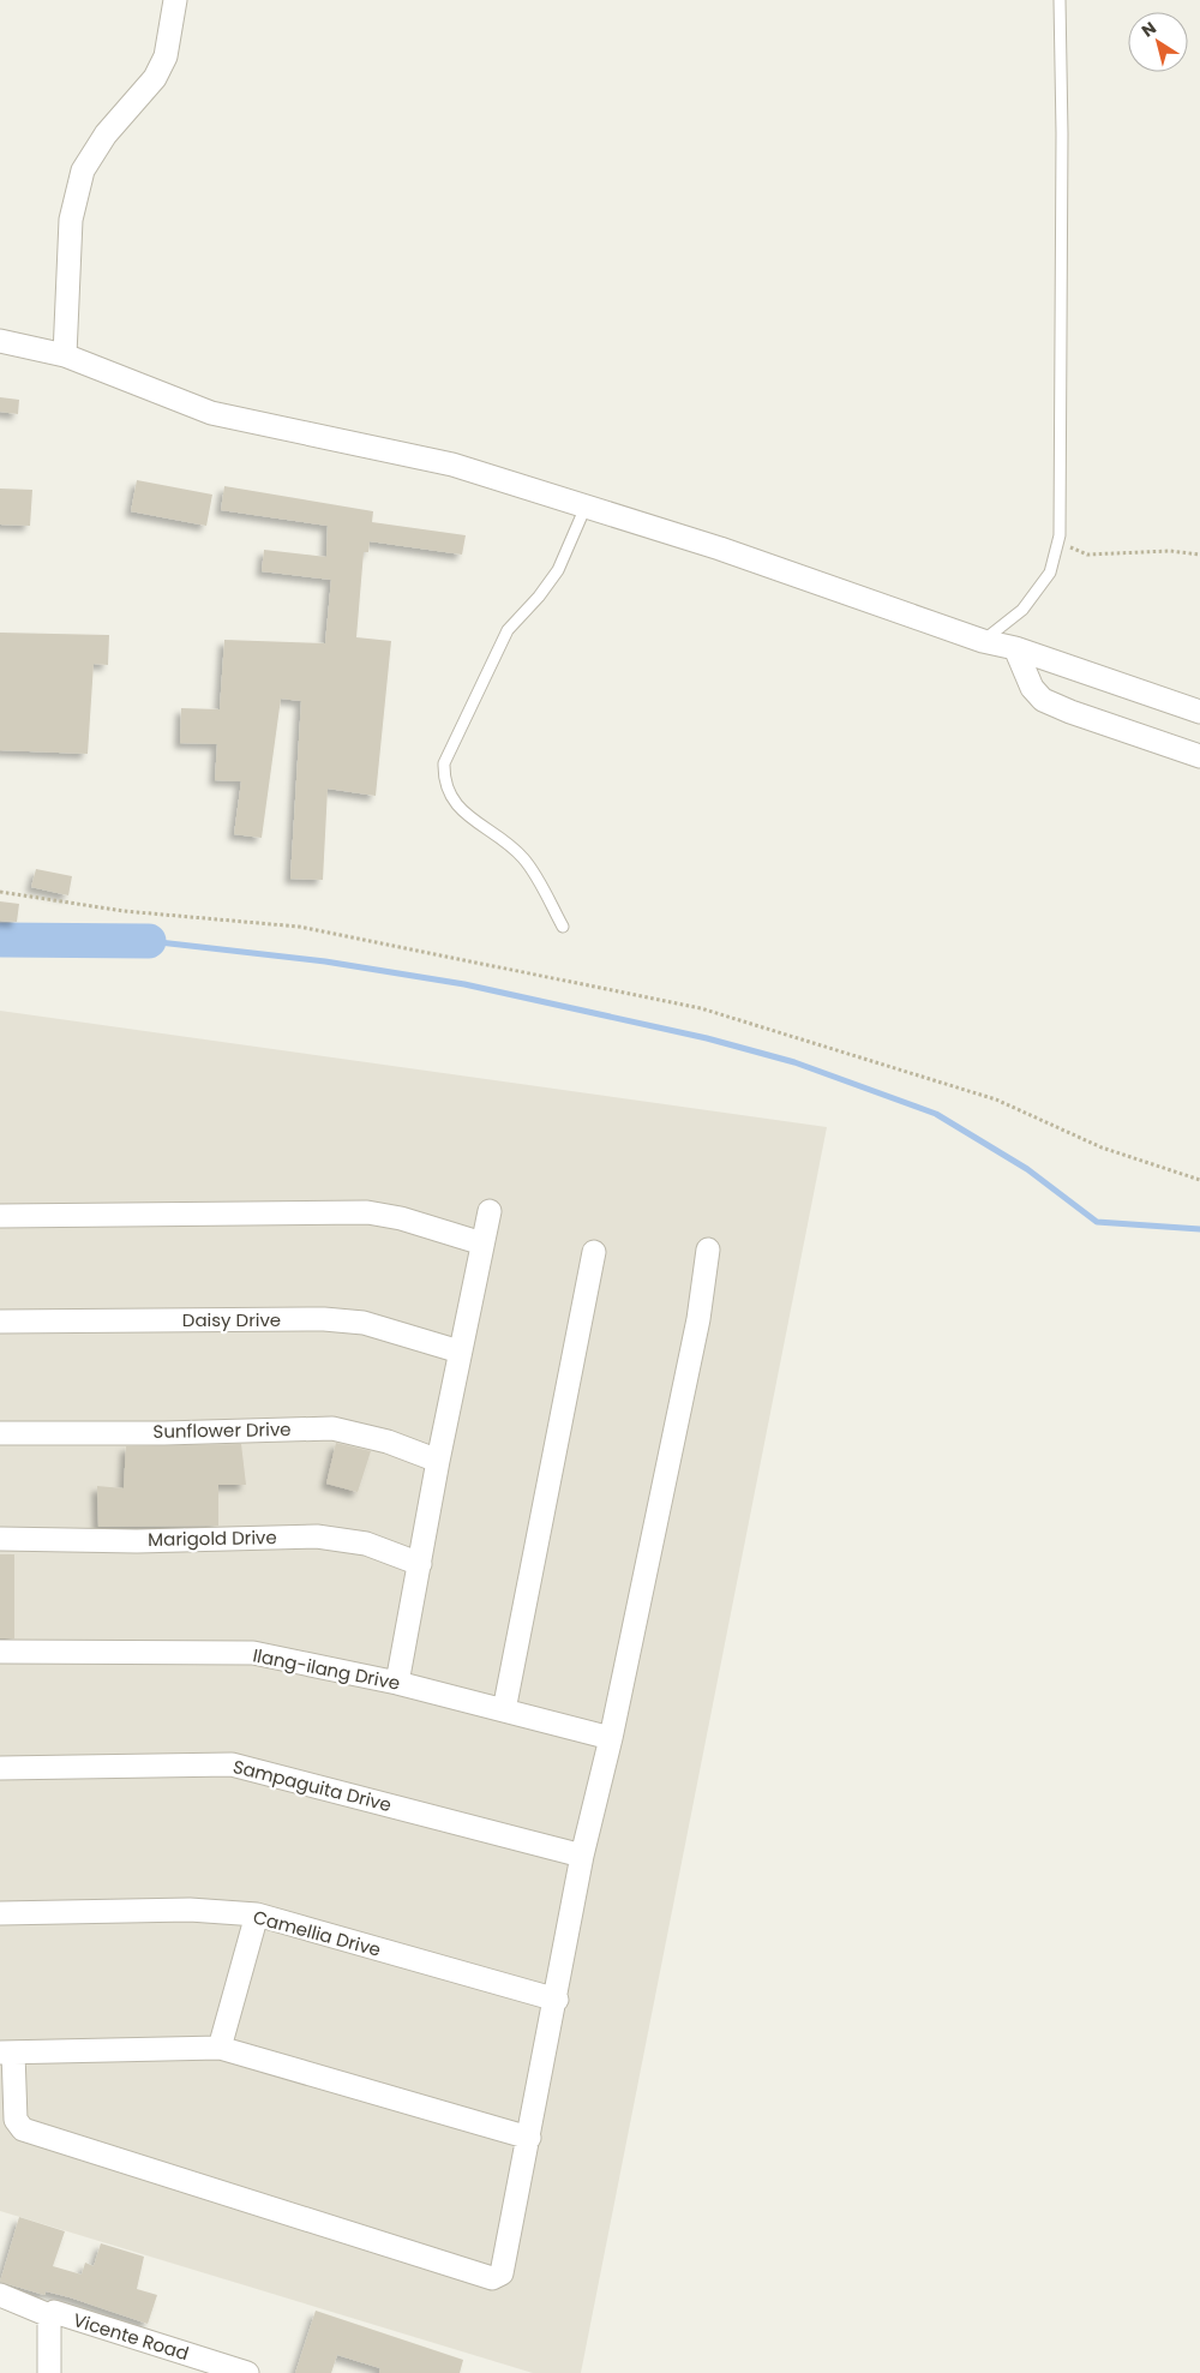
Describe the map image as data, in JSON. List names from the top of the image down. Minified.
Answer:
{"streets":{"street":["Daisy Drive","Sunflower Drive","Marigold Drive","Ilang-ilang Drive","Sampaguita Drive","Camellia Drive","Vicente Road"]},"north":"top left"}
